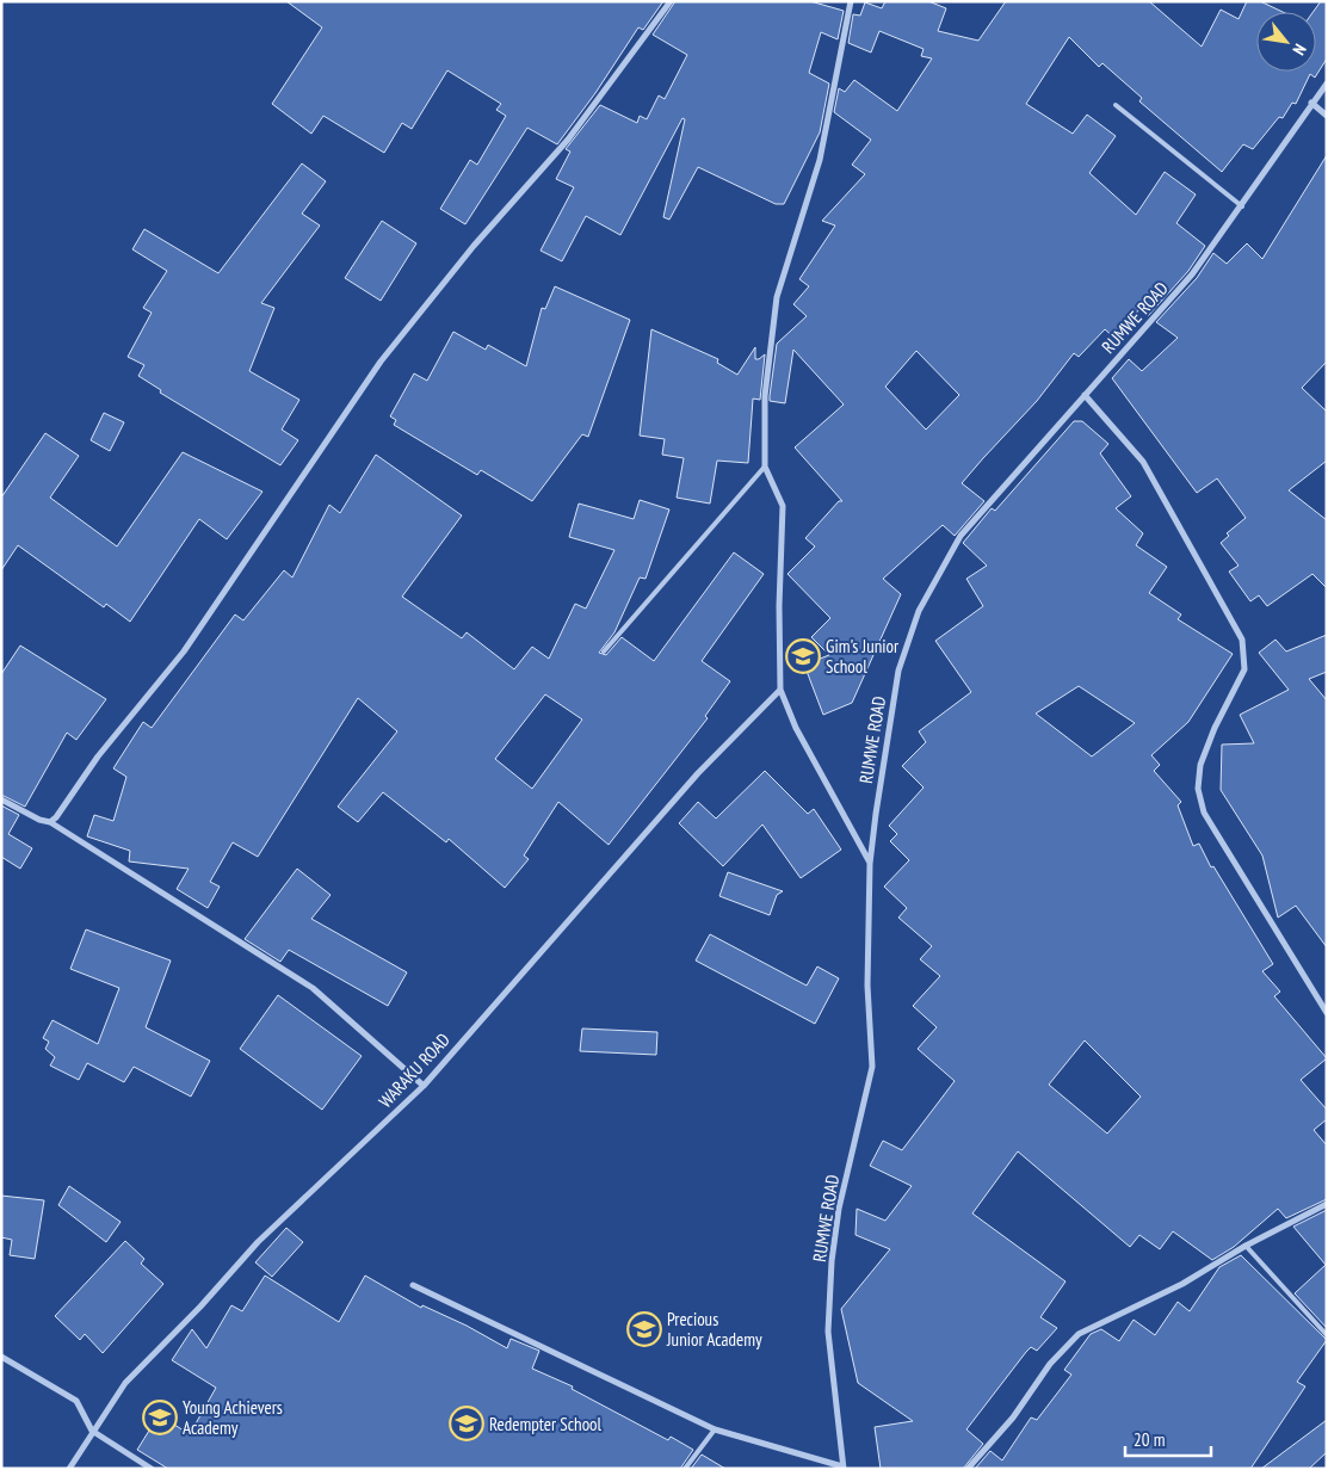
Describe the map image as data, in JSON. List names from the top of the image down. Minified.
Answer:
{"streets":{"street":["RUMWE ROAD","WARAKU ROAD"]},"places":{"school or university":["Gim's Junior School","Precious Junior Academy","Young Achievers Academy","Redempter School"]},"scale_bar":"20 m","north":"bottom right"}
